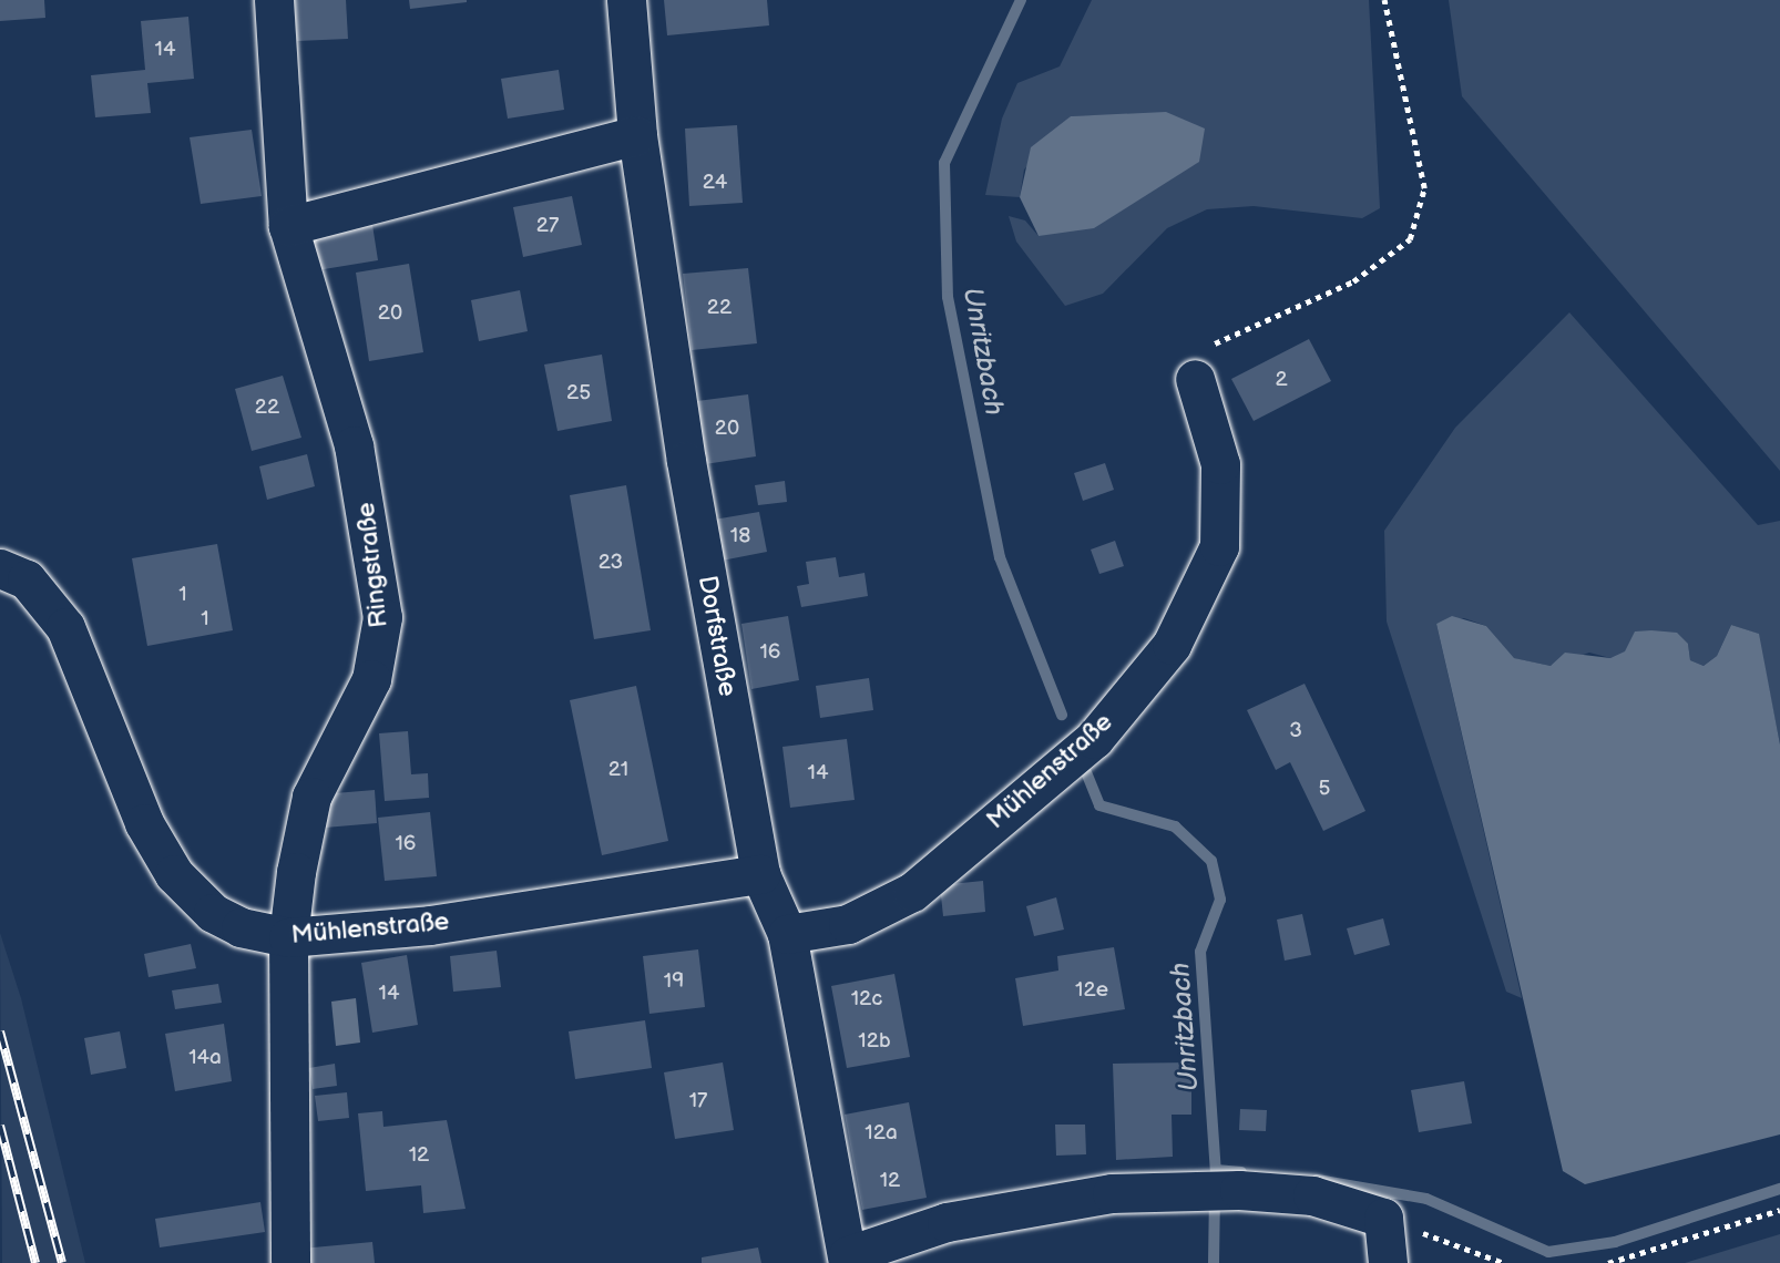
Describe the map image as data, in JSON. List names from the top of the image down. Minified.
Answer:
{"streets":{"street":["Ringstraße","Dorfstraße","Mühlenstraße"]},"crossings":[["Ringstraße","Mühlenstraße"],["Dorfstraße","Mühlenstraße"]],"water":["Unritzbach"],"house_numbers":["14","24","27","22","20","2","25","22","20","18","23","1","1","16","3","21","14","5","16","19","12e","14","12c","12b","14a","17","12a","12","12"]}
